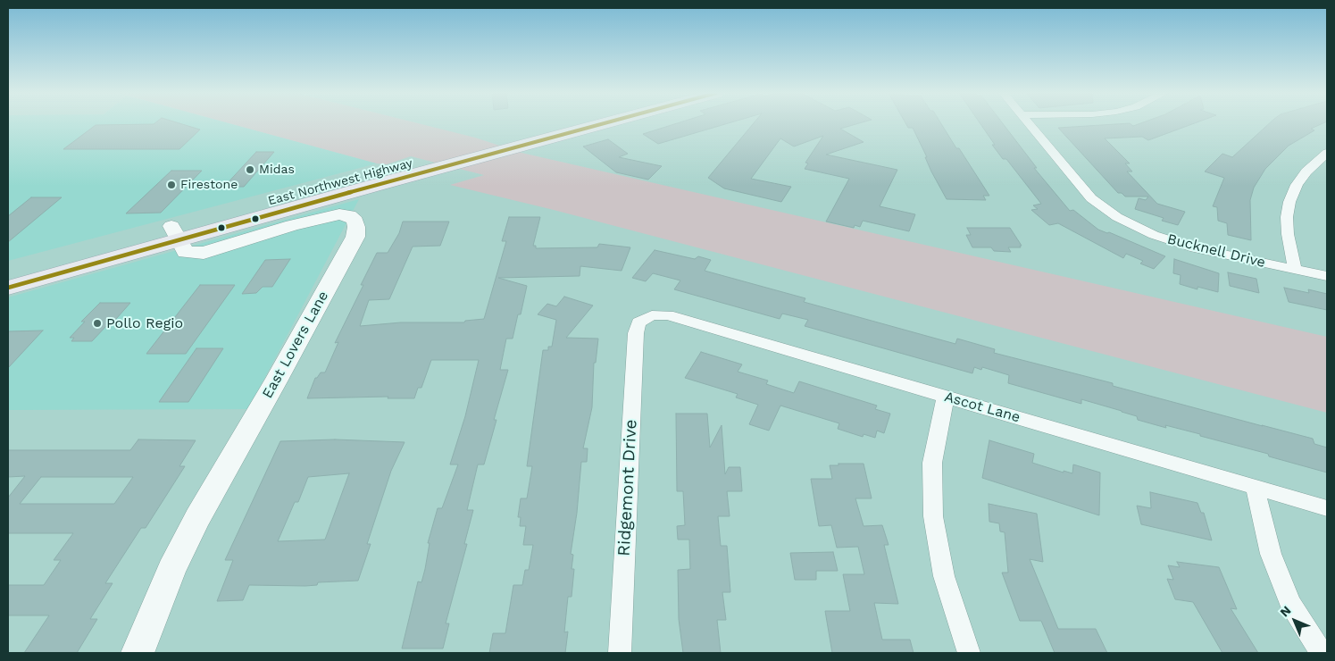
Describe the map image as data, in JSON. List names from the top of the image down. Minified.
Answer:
{"streets":{"main road":["East Northwest Highway"],"street":["Bucknell Drive","East Lovers Lane","Ascot Lane","Ridgemont Drive"]},"crossings":[["East Northwest Highway","East Lovers Lane"],["Ascot Lane","Ridgemont Drive"]],"places":["Midas","Firestone","Pollo Regio"],"north":"top left"}
